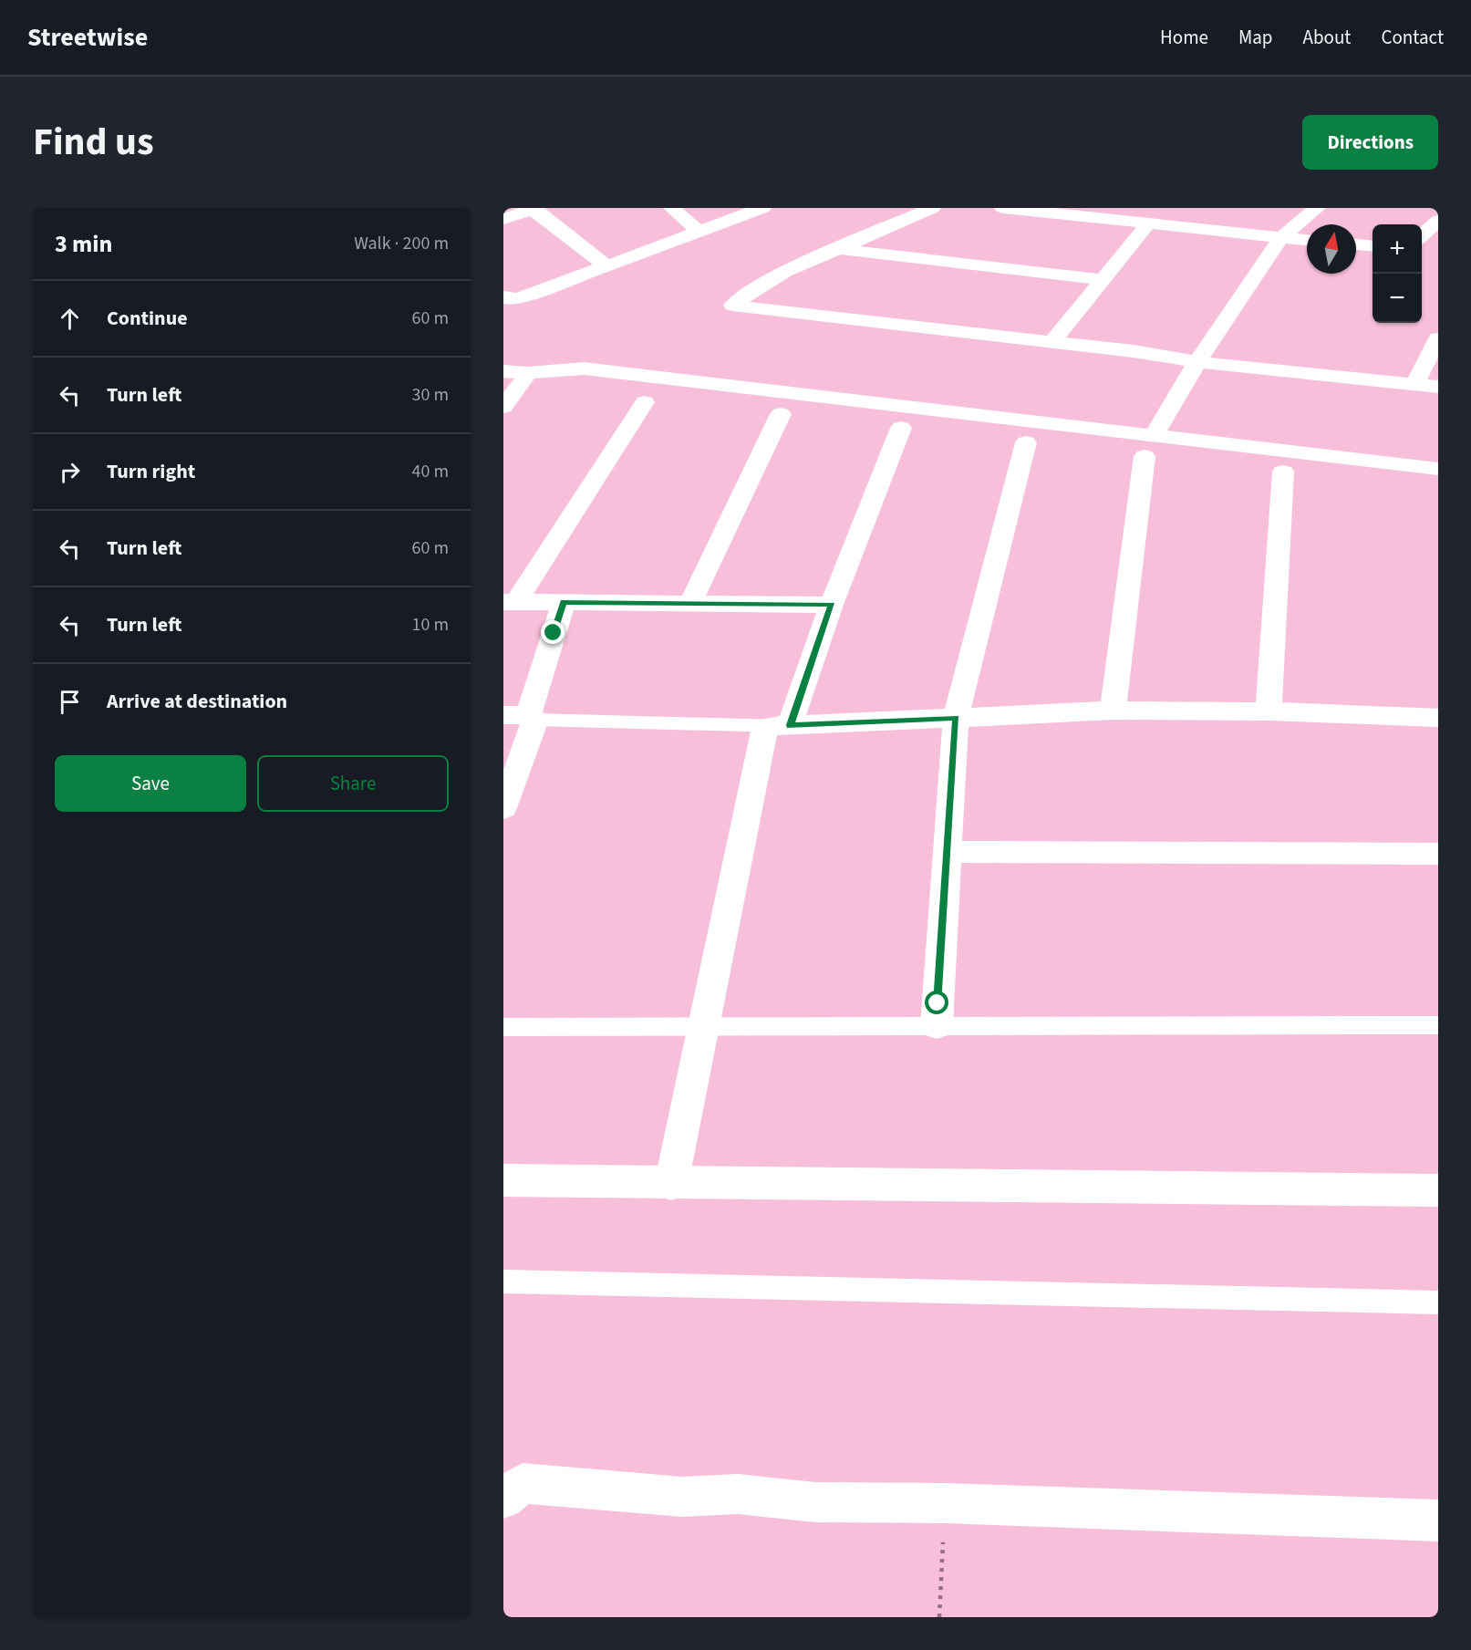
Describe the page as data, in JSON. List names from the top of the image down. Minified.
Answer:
{"north":"top","page":{"header":"Streetwise","nav":["Home","Map","About","Contact"],"title":"Find us","buttons":["Directions",["Save","Share"]],"heading":["3 min","Walk · 200 m"],"map_buttons":["+","−"],"list":[["Continue","60 m"],["Turn left","30 m"],["Turn right","40 m"],["Turn left","60 m"],["Turn left","10 m"],"Arrive at destination"]}}
